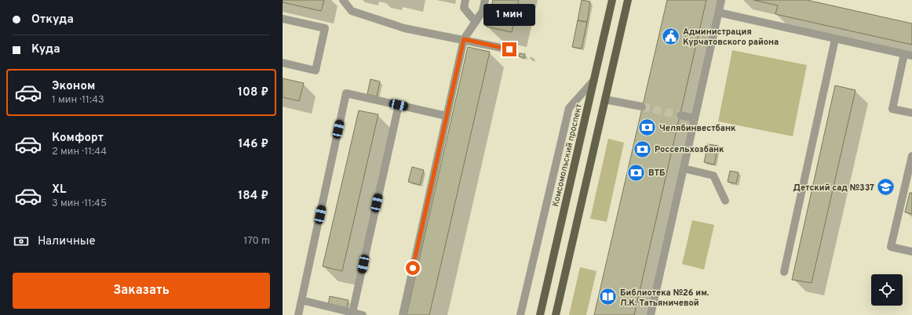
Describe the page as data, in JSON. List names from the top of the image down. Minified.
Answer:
{"streets":{"main road":["Комсомольский проспект"]},"places":{"public building":["Администрация Курчатовского района"],"bank":["Челябинвестбанк","Россельхозбанк","ВТБ"],"school or university":["Детский сад №337"],"library":["Библиотека №26 им. Л.К. Татьяничевой"]},"page":{"banner":["Откуда","Куда"],"bubble":"1 мин","list":[{"name":"Эконом","note":"1 мин · 11:43","value":"108 ₽"},{"name":"Комфорт","note":"2 мин · 11:44","value":"146 ₽"},{"name":"XL","note":"3 мин · 11:45","value":"184 ₽"}],"pay":["Наличные","170 m"],"buttons":"Заказать"}}
